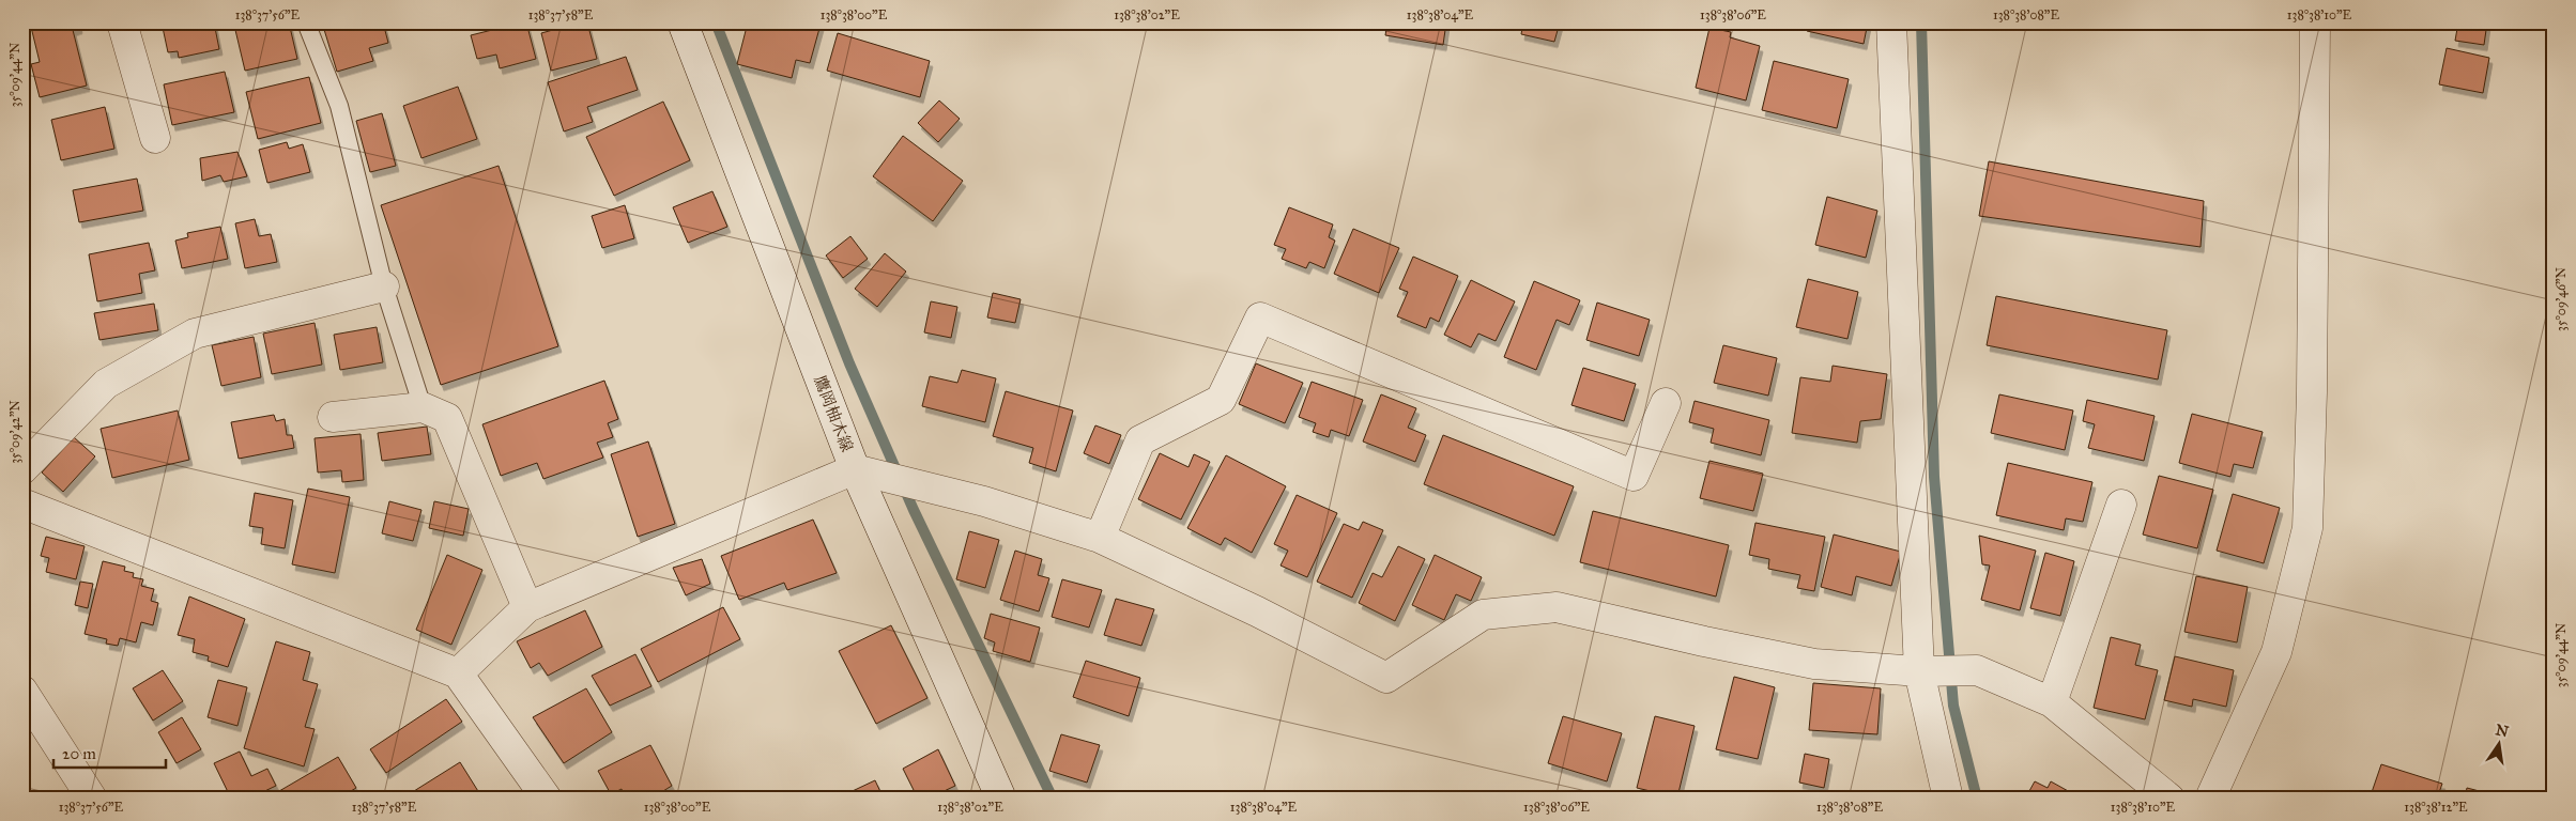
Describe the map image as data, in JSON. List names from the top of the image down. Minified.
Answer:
{"streets":{"street":["鷹岡柚木線"]},"scale_bar":"20 m","north":"top","coordinates":["138°37'56\"E","138°37'58\"E","138°38'00\"E","138°38'02\"E","138°38'04\"E","138°38'06\"E","138°38'08\"E","138°38'10\"E","35°09'44\"N","35°09'46\"N","35°09'42\"N","138°38'12\"E"]}
